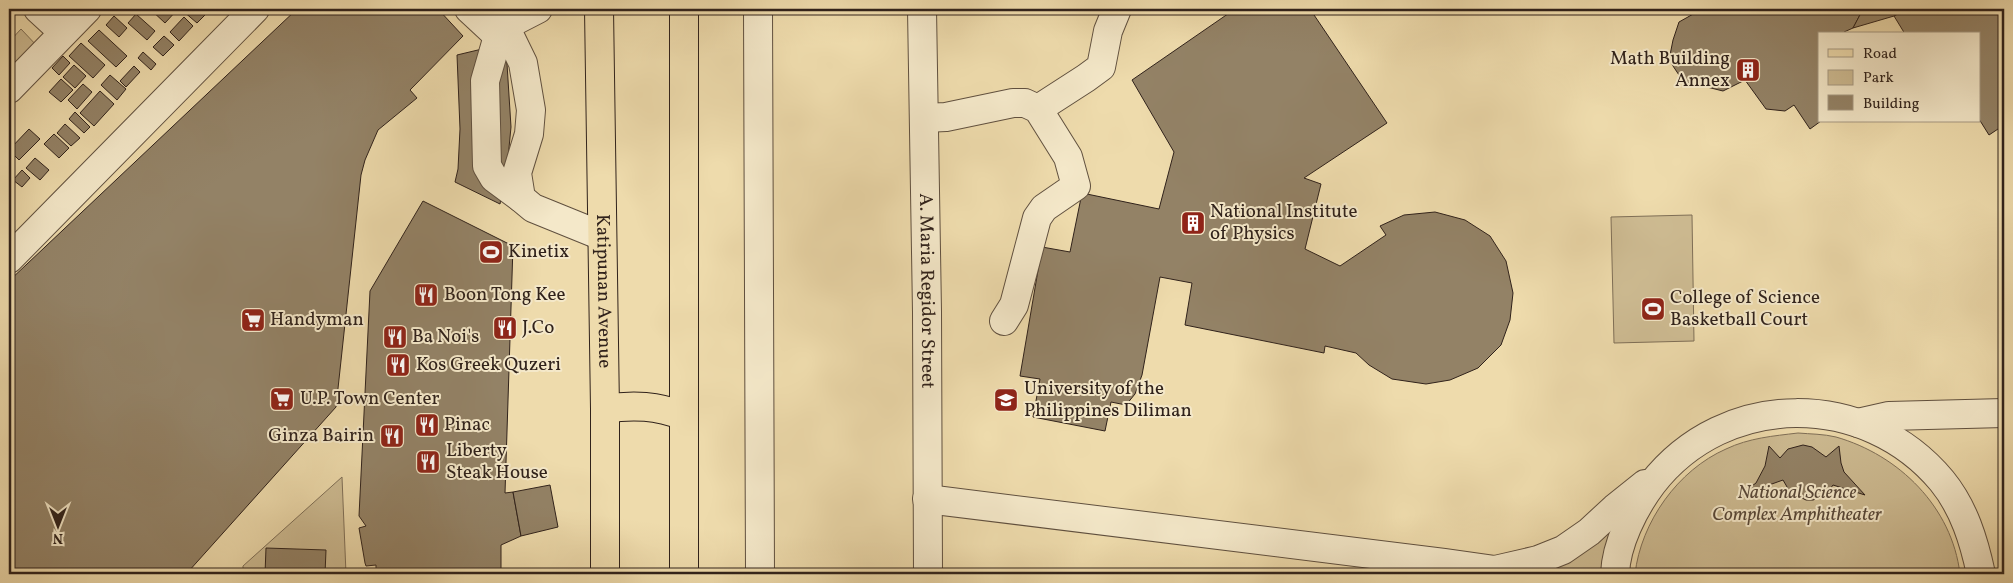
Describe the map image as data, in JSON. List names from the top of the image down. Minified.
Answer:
{"streets":{"main road":["Katipunan Avenue"],"street":["A. Maria Regidor Street"]},"parks":["National Science Complex Amphitheater"],"places":{"building":["Math Building Annex","National Institute of Physics"],"sports":["Kinetix","College of Science Basketball Court"],"restaurant":["Boon Tong Kee","J.Co","Ba Noi's","Kos Greek Quzeri","Pinac","Ginza Bairin","Liberty Steak House"],"supermarket":["Handyman","U.P. Town Center"],"school or university":["University of the Philippines Diliman"]},"legend":["Road","Park","Building"],"north":"bottom"}
